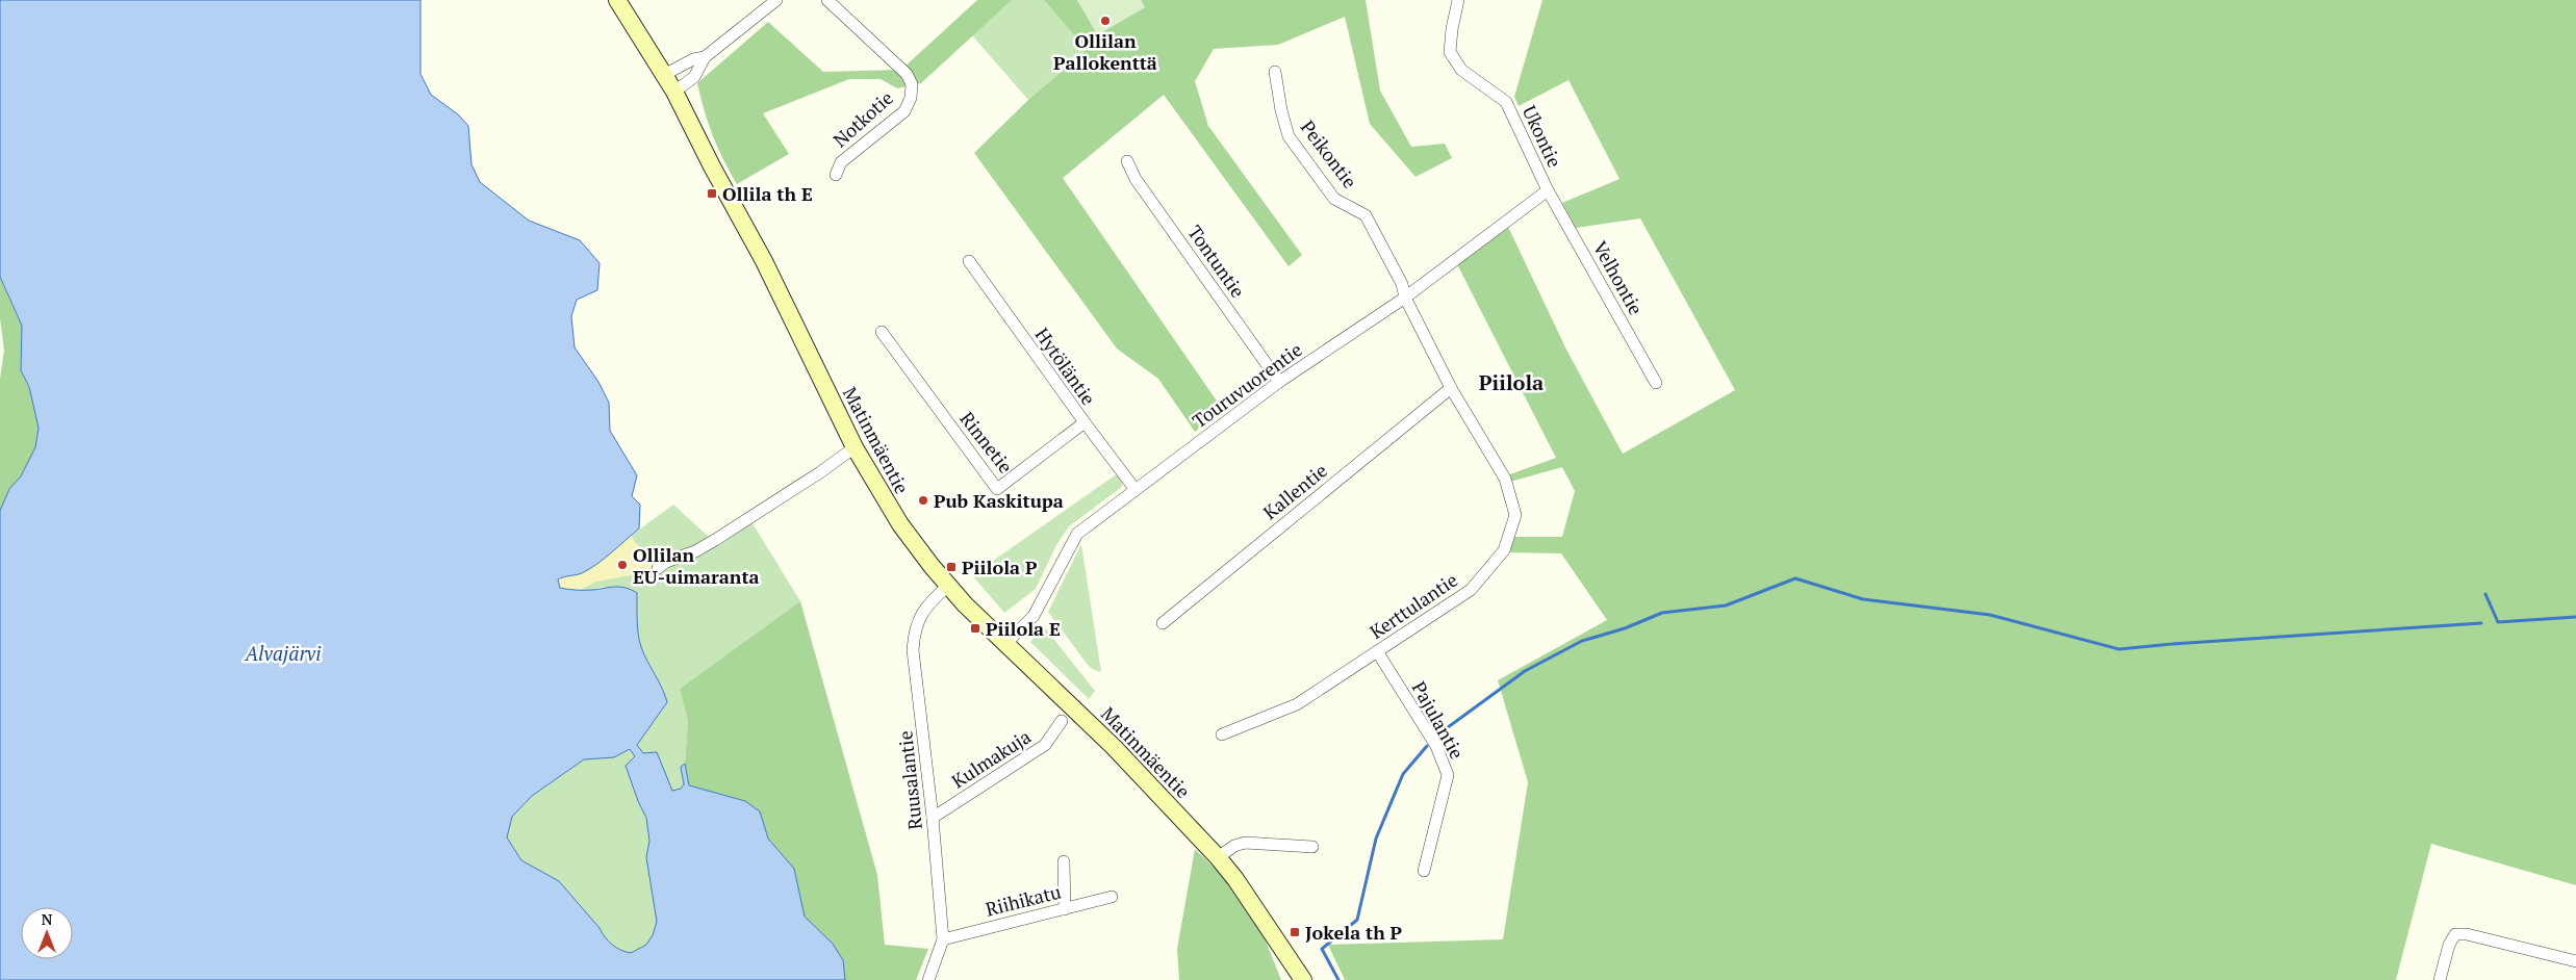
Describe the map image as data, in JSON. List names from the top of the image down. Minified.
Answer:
{"streets":{"main road":["Matinmäentie"],"street":["Notkotie","Ukontie","Peikontie","Tontuntie","Velhontie","Hytöläntie","Touruvuorentie","Rinnetie","Kallentie","Kerttulantie","Pajulantie","Kulmakuja","Ruusalantie","Riihikatu"]},"crossings":[["Ukontie","Velhontie"],["Ukontie","Touruvuorentie"],["Peikontie","Touruvuorentie"],["Peikontie","Kerttulantie"],["Tontuntie","Touruvuorentie"],["Velhontie","Touruvuorentie"],["Hytöläntie","Touruvuorentie"],["Hytöläntie","Rinnetie"],["Touruvuorentie","Matinmäentie"],["Touruvuorentie","Kerttulantie"],["Matinmäentie","Ruusalantie"],["Kallentie","Kerttulantie"],["Kerttulantie","Pajulantie"],["Kulmakuja","Ruusalantie"],["Ruusalantie","Riihikatu"]],"districts":["Piilola"],"water":["Alvajärvi"],"places":{"other":["Ollilan Pallokenttä","Pub Kaskitupa","Ollilan EU-uimaranta"],"transit":["Ollila th E","Piilola P","Piilola E","Jokela th P"]},"north":"top"}
